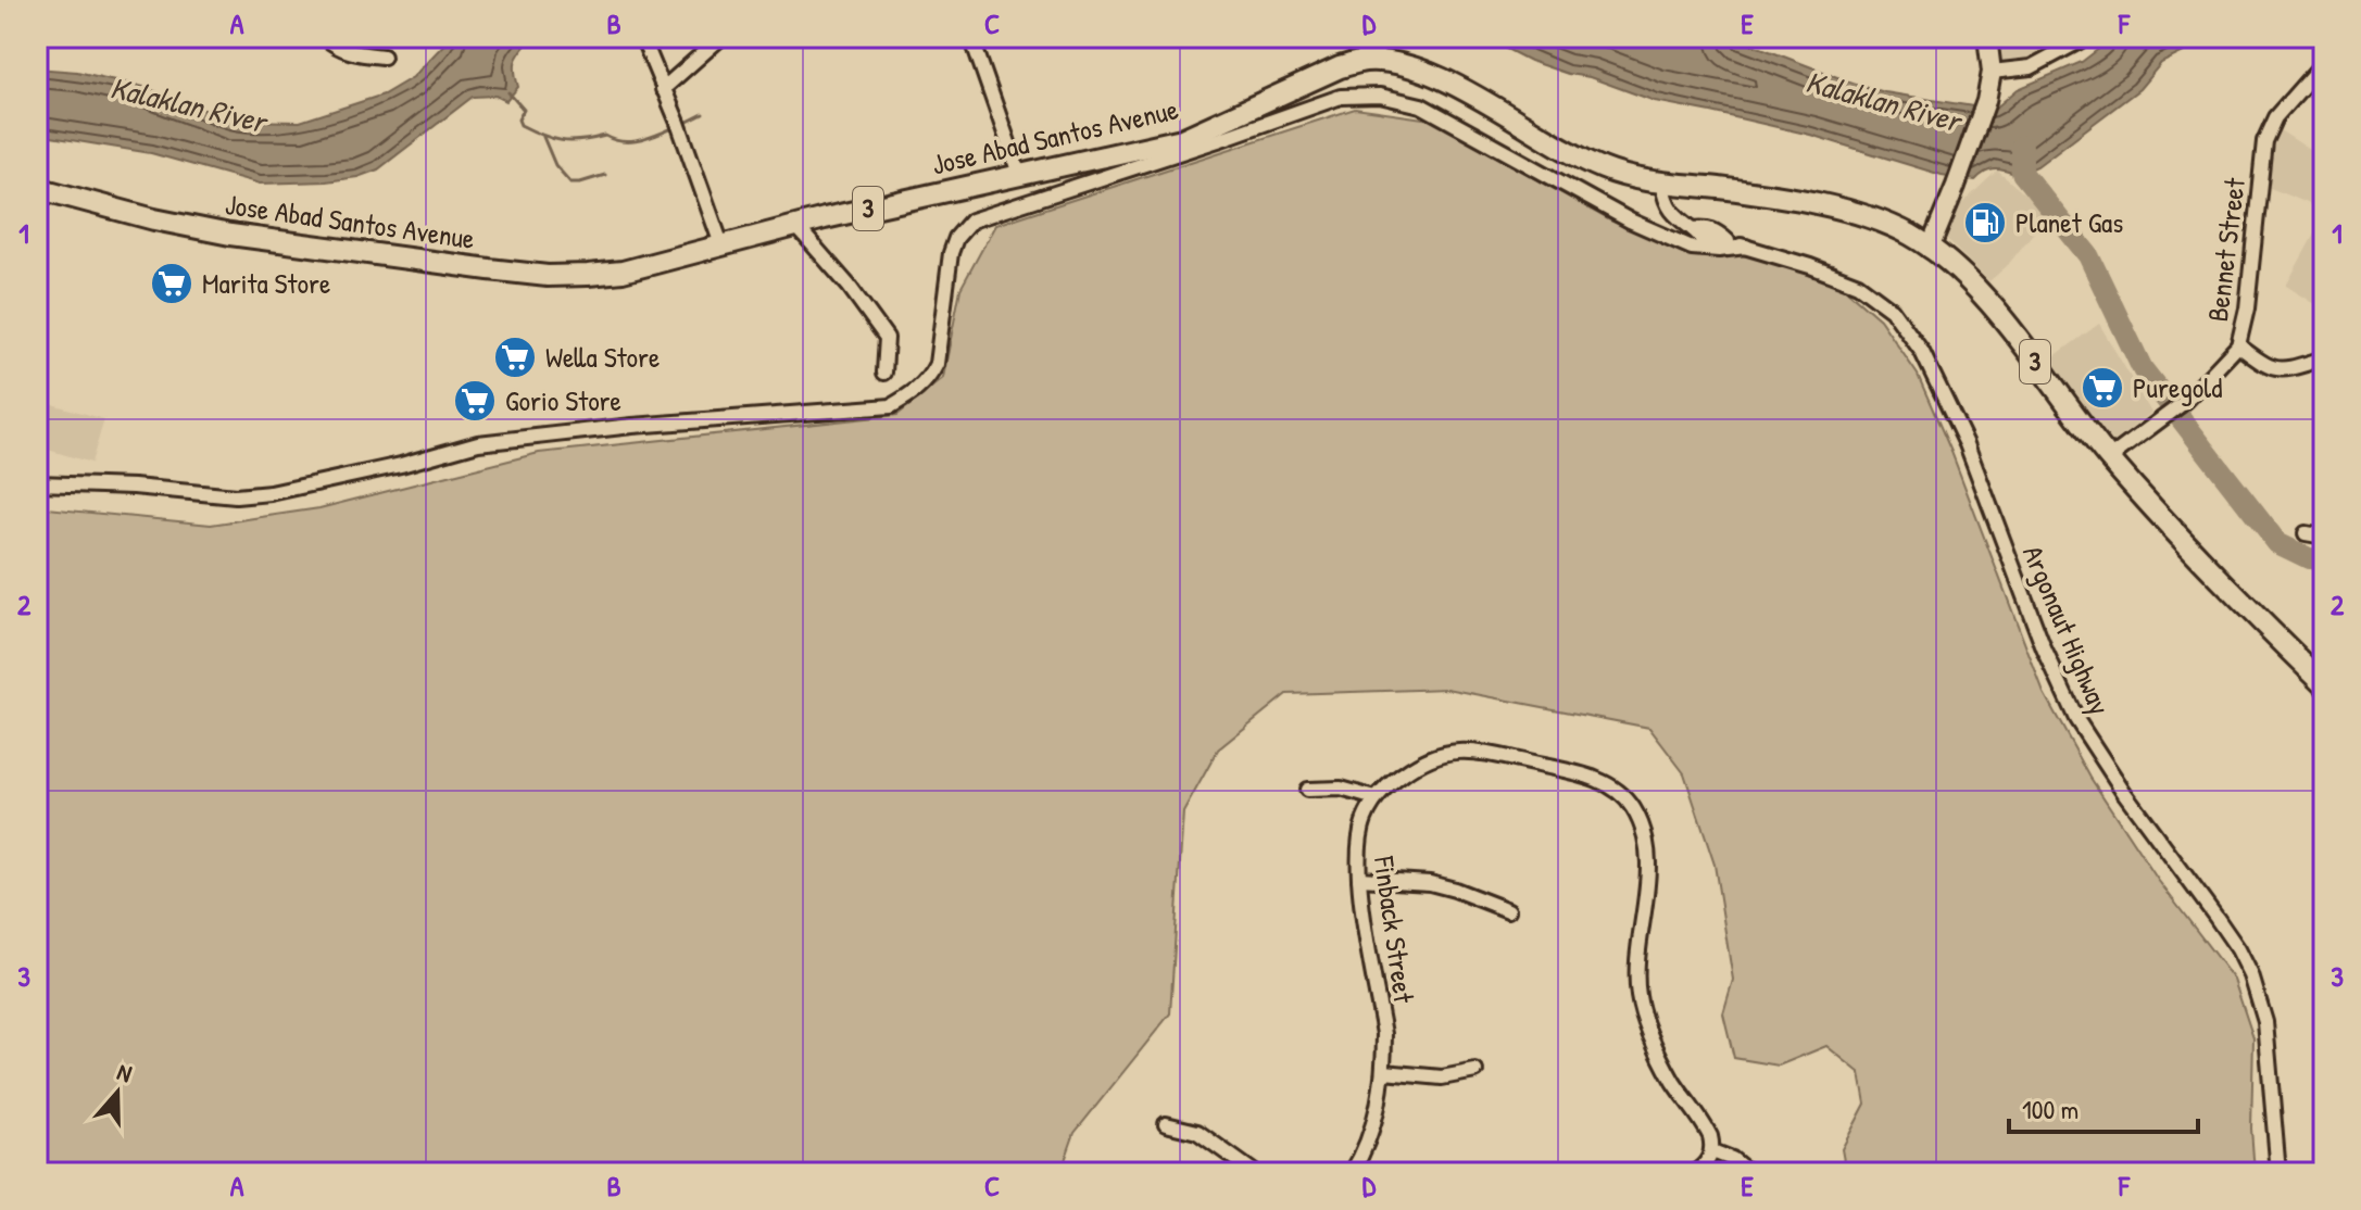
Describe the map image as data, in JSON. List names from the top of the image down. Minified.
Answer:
{"streets":{"highway":["Jose Abad Santos Avenue","3"],"street":["Bennet Street","Argonaut Highway","Finback Street"]},"crossings":[["Jose Abad Santos Avenue","Bennet Street"],["Jose Abad Santos Avenue","Argonaut Highway"]],"water":["Kalaklan River"],"places":{"fuel station":["Planet Gas"],"supermarket":["Marita Store","Wella Store","Puregold","Gorio Store"]},"scale_bar":"100 m","north":"top","grid":{"columns":["A","B","C","D","E","F"],"rows":["1","2","3"]}}
